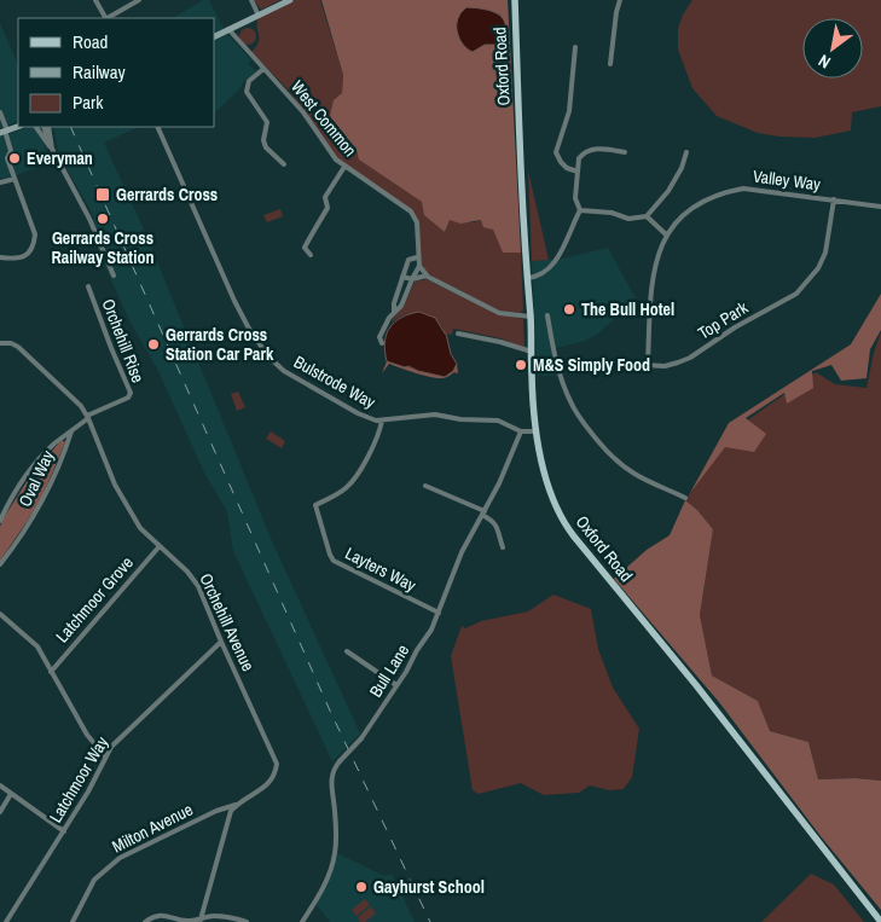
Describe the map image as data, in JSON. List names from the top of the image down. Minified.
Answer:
{"streets":{"main road":["Oxford Road"],"street":["West Common","Valley Way","Top Park","Orchehill Rise","Bulstrode Way","Oval Way","Layters Way","Latchmoor Grove","Orchehill Avenue","Bull Lane","Latchmoor Way","Milton Avenue"]},"crossings":[["Oxford Road","Bulstrode Way"],["Valley Way","Top Park"],["Orchehill Rise","Oval Way"],["Orchehill Rise","Orchehill Avenue"],["Bulstrode Way","Layters Way"],["Bulstrode Way","Bull Lane"],["Oval Way","Orchehill Avenue"],["Layters Way","Bull Lane"],["Latchmoor Grove","Orchehill Avenue"],["Orchehill Avenue","Latchmoor Way"],["Orchehill Avenue","Milton Avenue"]],"places":{"other":["Everyman","Gerrards Cross Railway Station","The Bull Hotel","Gerrards Cross Station Car Park","M&S Simply Food","Gayhurst School"],"transit":["Gerrards Cross"]},"legend":["Road","Railway","Park"],"north":"bottom left"}
